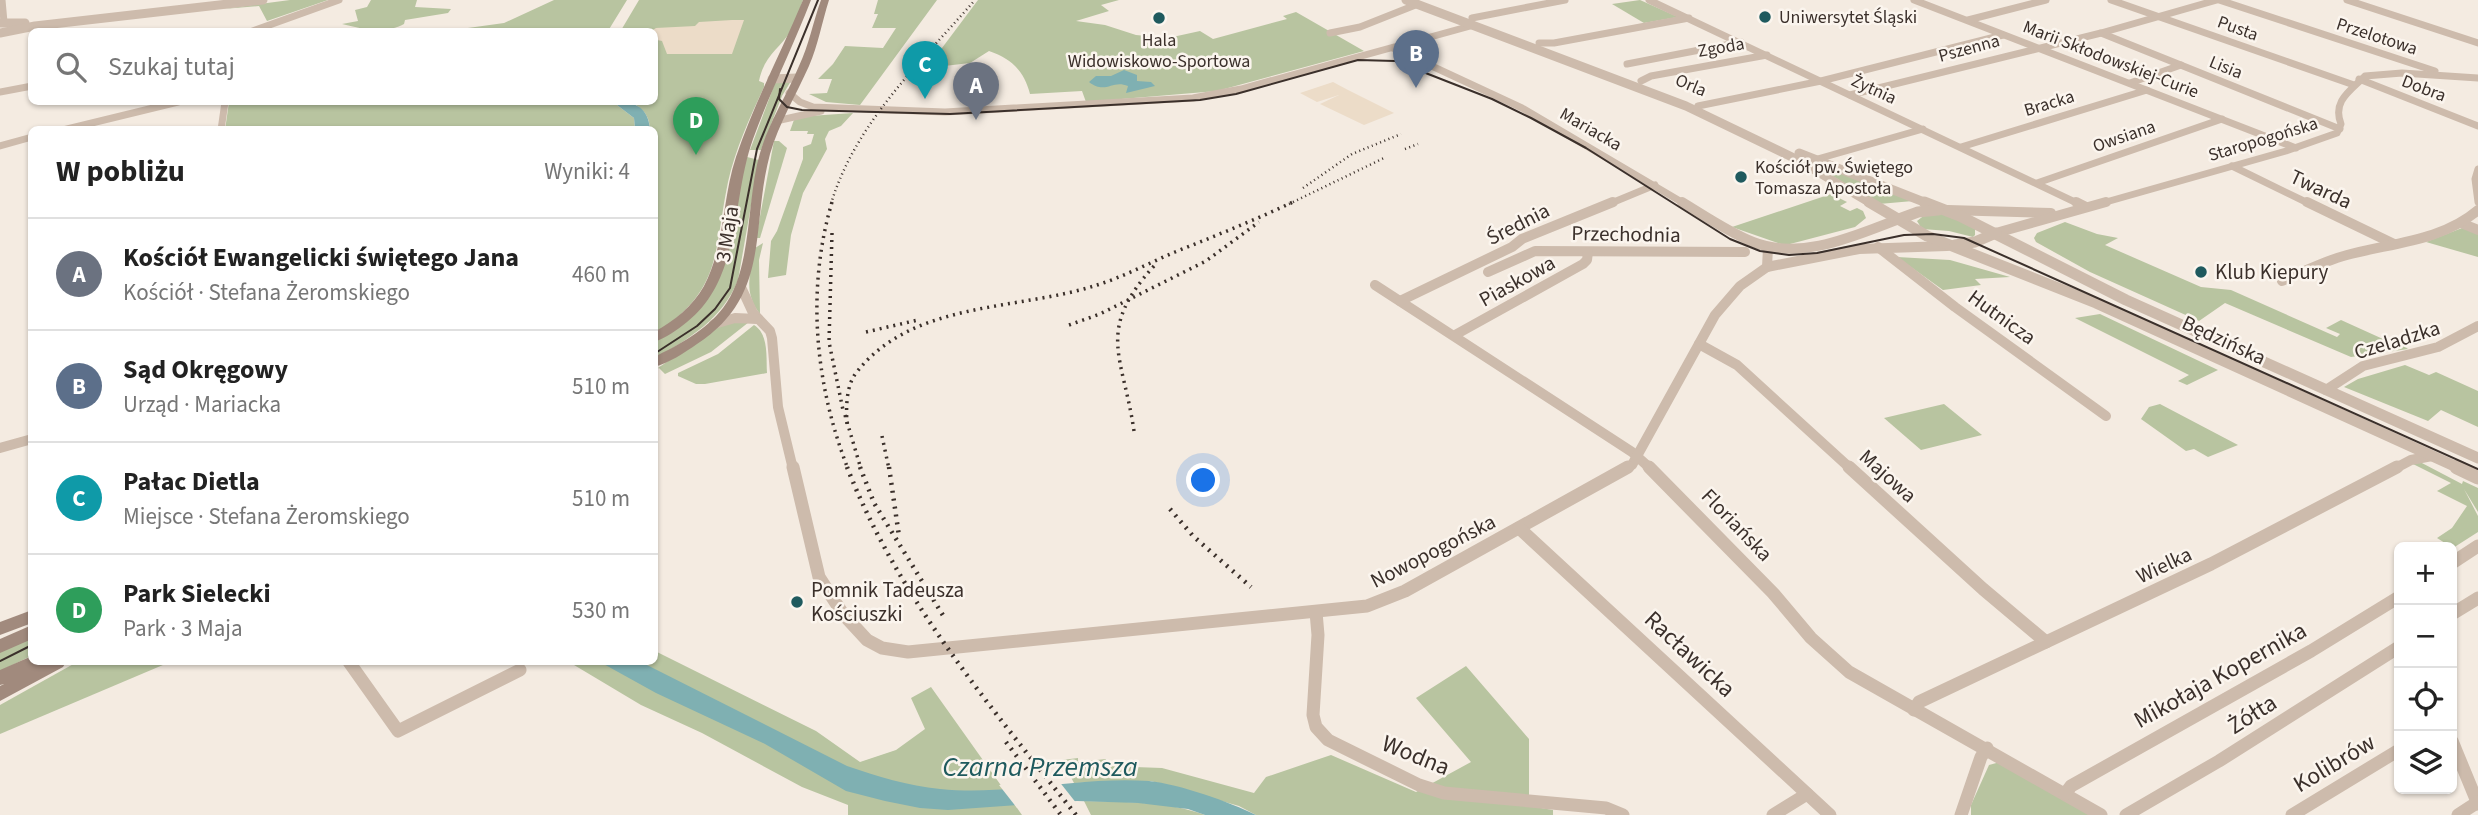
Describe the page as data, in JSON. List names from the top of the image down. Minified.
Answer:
{"streets":{"main road":["3 Maja"],"street":["Pusta","Przelotowa","Zgoda","Pszenna","Marii Skłodowskiej-Curie","Lisia","Orla","Dobra","Żytnia","Bracka","Mariacka","Owsiana","Staropogońska","Twarda","Średnia","Przechodnia","Piaskowa","Hutnicza","Będzińska","Czeladzka","Majowa","Floriańska","Nowopogońska","Wielka","Racławicka","Mikołaja Kopernika","Żółta","Wodna","Kolibrów"]},"crossings":[["Pusta","Pszenna"],["Pusta","Dobra"],["Pusta","Staropogońska"],["Przelotowa","Pszenna"],["Zgoda","Orla"],["Zgoda","Żytnia"],["Pszenna","Marii Skłodowskiej-Curie"],["Pszenna","Lisia"],["Pszenna","Żytnia"],["Marii Skłodowskiej-Curie","Bracka"],["Marii Skłodowskiej-Curie","Owsiana"],["Marii Skłodowskiej-Curie","Staropogońska"],["Lisia","Staropogońska"],["Orla","Staropogońska"],["Orla","Będzińska"],["Dobra","Staropogońska"],["Żytnia","Bracka"],["Żytnia","Owsiana"],["Żytnia","Staropogońska"],["Mariacka","Średnia"],["Staropogońska","Twarda"],["Staropogońska","Będzińska"],["Średnia","Floriańska"],["3 Maja","Nowopogońska"],["Przechodnia","Piaskowa"],["Piaskowa","Floriańska"],["Hutnicza","Nowopogońska"],["Będzińska","Czeladzka"],["Będzińska","Nowopogońska"],["Będzińska","Wielka"],["Majowa","Nowopogońska"],["Majowa","Wielka"],["Floriańska","Nowopogońska"],["Floriańska","Wielka"],["Floriańska","Mikołaja Kopernika"],["Nowopogońska","Racławicka"],["Nowopogońska","Wodna"]],"water":["Czarna Przemsza"],"places":["Uniwersytet Śląski","Hala Widowiskowo-Sportowa","Kościół pw. Świętego Tomasza Apostoła","Klub Kiepury","Pomnik Tadeusza Kościuszki"],"page":{"search":"Szukaj tutaj","pins":["B","C","A","D"],"heading":["W pobliżu","Wyniki: 4"],"list":[{"mark":"A","name":"Kościół Ewangelicki świętego Jana","note":"Kościół · Stefana Żeromskiego","value":"460 m"},{"mark":"B","name":"Sąd Okręgowy","note":"Urząd · Mariacka","value":"510 m"},{"mark":"C","name":"Pałac Dietla","note":"Miejsce · Stefana Żeromskiego","value":"510 m"},{"mark":"D","name":"Park Sielecki","note":"Park · 3 Maja","value":"530 m"}],"map_buttons":["+","−"]}}
